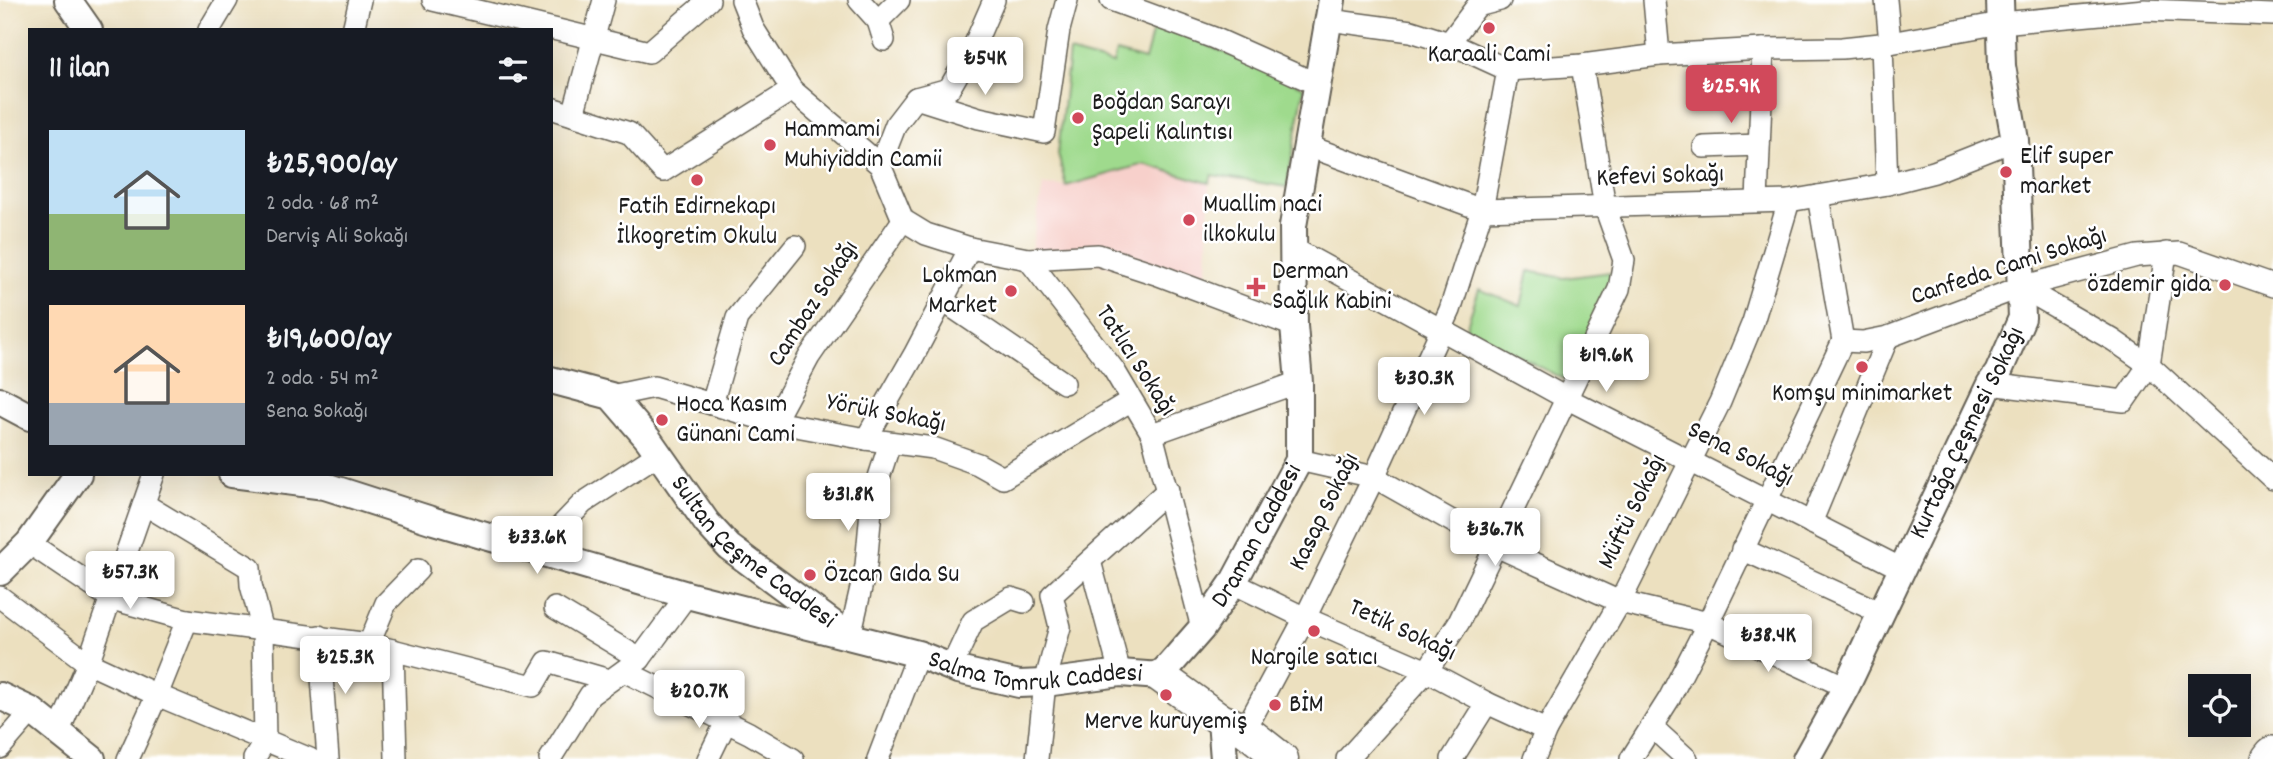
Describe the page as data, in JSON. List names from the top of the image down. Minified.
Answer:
{"streets":{"main road":["Salma Tomruk Caddesi"],"street":["Kefevi Sokağı","Canfeda Cami Sokağı","Cambaz Sokağı","Tatlıcı Sokağı","Yörük Sokağı","Kurtağa Çeşmesi Sokağı","Sena Sokağı","Kasap Sokağı","Müftü Sokağı","Draman Caddesi","Sultan Çeşme Caddesi","Tetik Sokağı"]},"crossings":[["Kefevi Sokağı","Kurtağa Çeşmesi Sokağı"],["Kefevi Sokağı","Kasap Sokağı"],["Kefevi Sokağı","Müftü Sokağı"],["Kefevi Sokağı","Draman Caddesi"],["Canfeda Cami Sokağı","Kurtağa Çeşmesi Sokağı"],["Cambaz Sokağı","Yörük Sokağı"],["Tatlıcı Sokağı","Yörük Sokağı"],["Tatlıcı Sokağı","Draman Caddesi"],["Yörük Sokağı","Sultan Çeşme Caddesi"],["Kurtağa Çeşmesi Sokağı","Sena Sokağı"],["Sena Sokağı","Kasap Sokağı"],["Sena Sokağı","Müftü Sokağı"],["Sena Sokağı","Draman Caddesi"],["Kasap Sokağı","Tetik Sokağı"],["Kasap Sokağı","Salma Tomruk Caddesi"],["Müftü Sokağı","Tetik Sokağı"],["Draman Caddesi","Tetik Sokağı"],["Draman Caddesi","Salma Tomruk Caddesi"],["Sultan Çeşme Caddesi","Salma Tomruk Caddesi"]],"places":{"other":["Karaali Cami","Boğdan Sarayı Şapeli Kalıntısı","Hammami Muhiyiddin Camii","Elif super market","Fatih Edirnekapı İlkogretim Okulu","Muallim naci ilkokulu","özdemir gida","Lokman Market","Komşu minimarket","Hoca Kasım Günani Cami","Özcan Gıda Su","Nargile satıcı","Merve kuruyemiş","BİM"],"health":["Derman Sağlık Kabini"]},"page":{"heading":"11 ilan","price":["₺54K","₺25.9K","₺19.6K","₺30.3K","₺31.8K","₺36.7K","₺33.6K","₺57.3K","₺38.4K","₺25.3K","₺20.7K"],"list":[{"name":"₺25,900/ay","note":"2 oda · 68 m² · Derviş Ali Sokağı"},{"name":"₺19,600/ay","note":"2 oda · 54 m² · Sena Sokağı"}]}}
